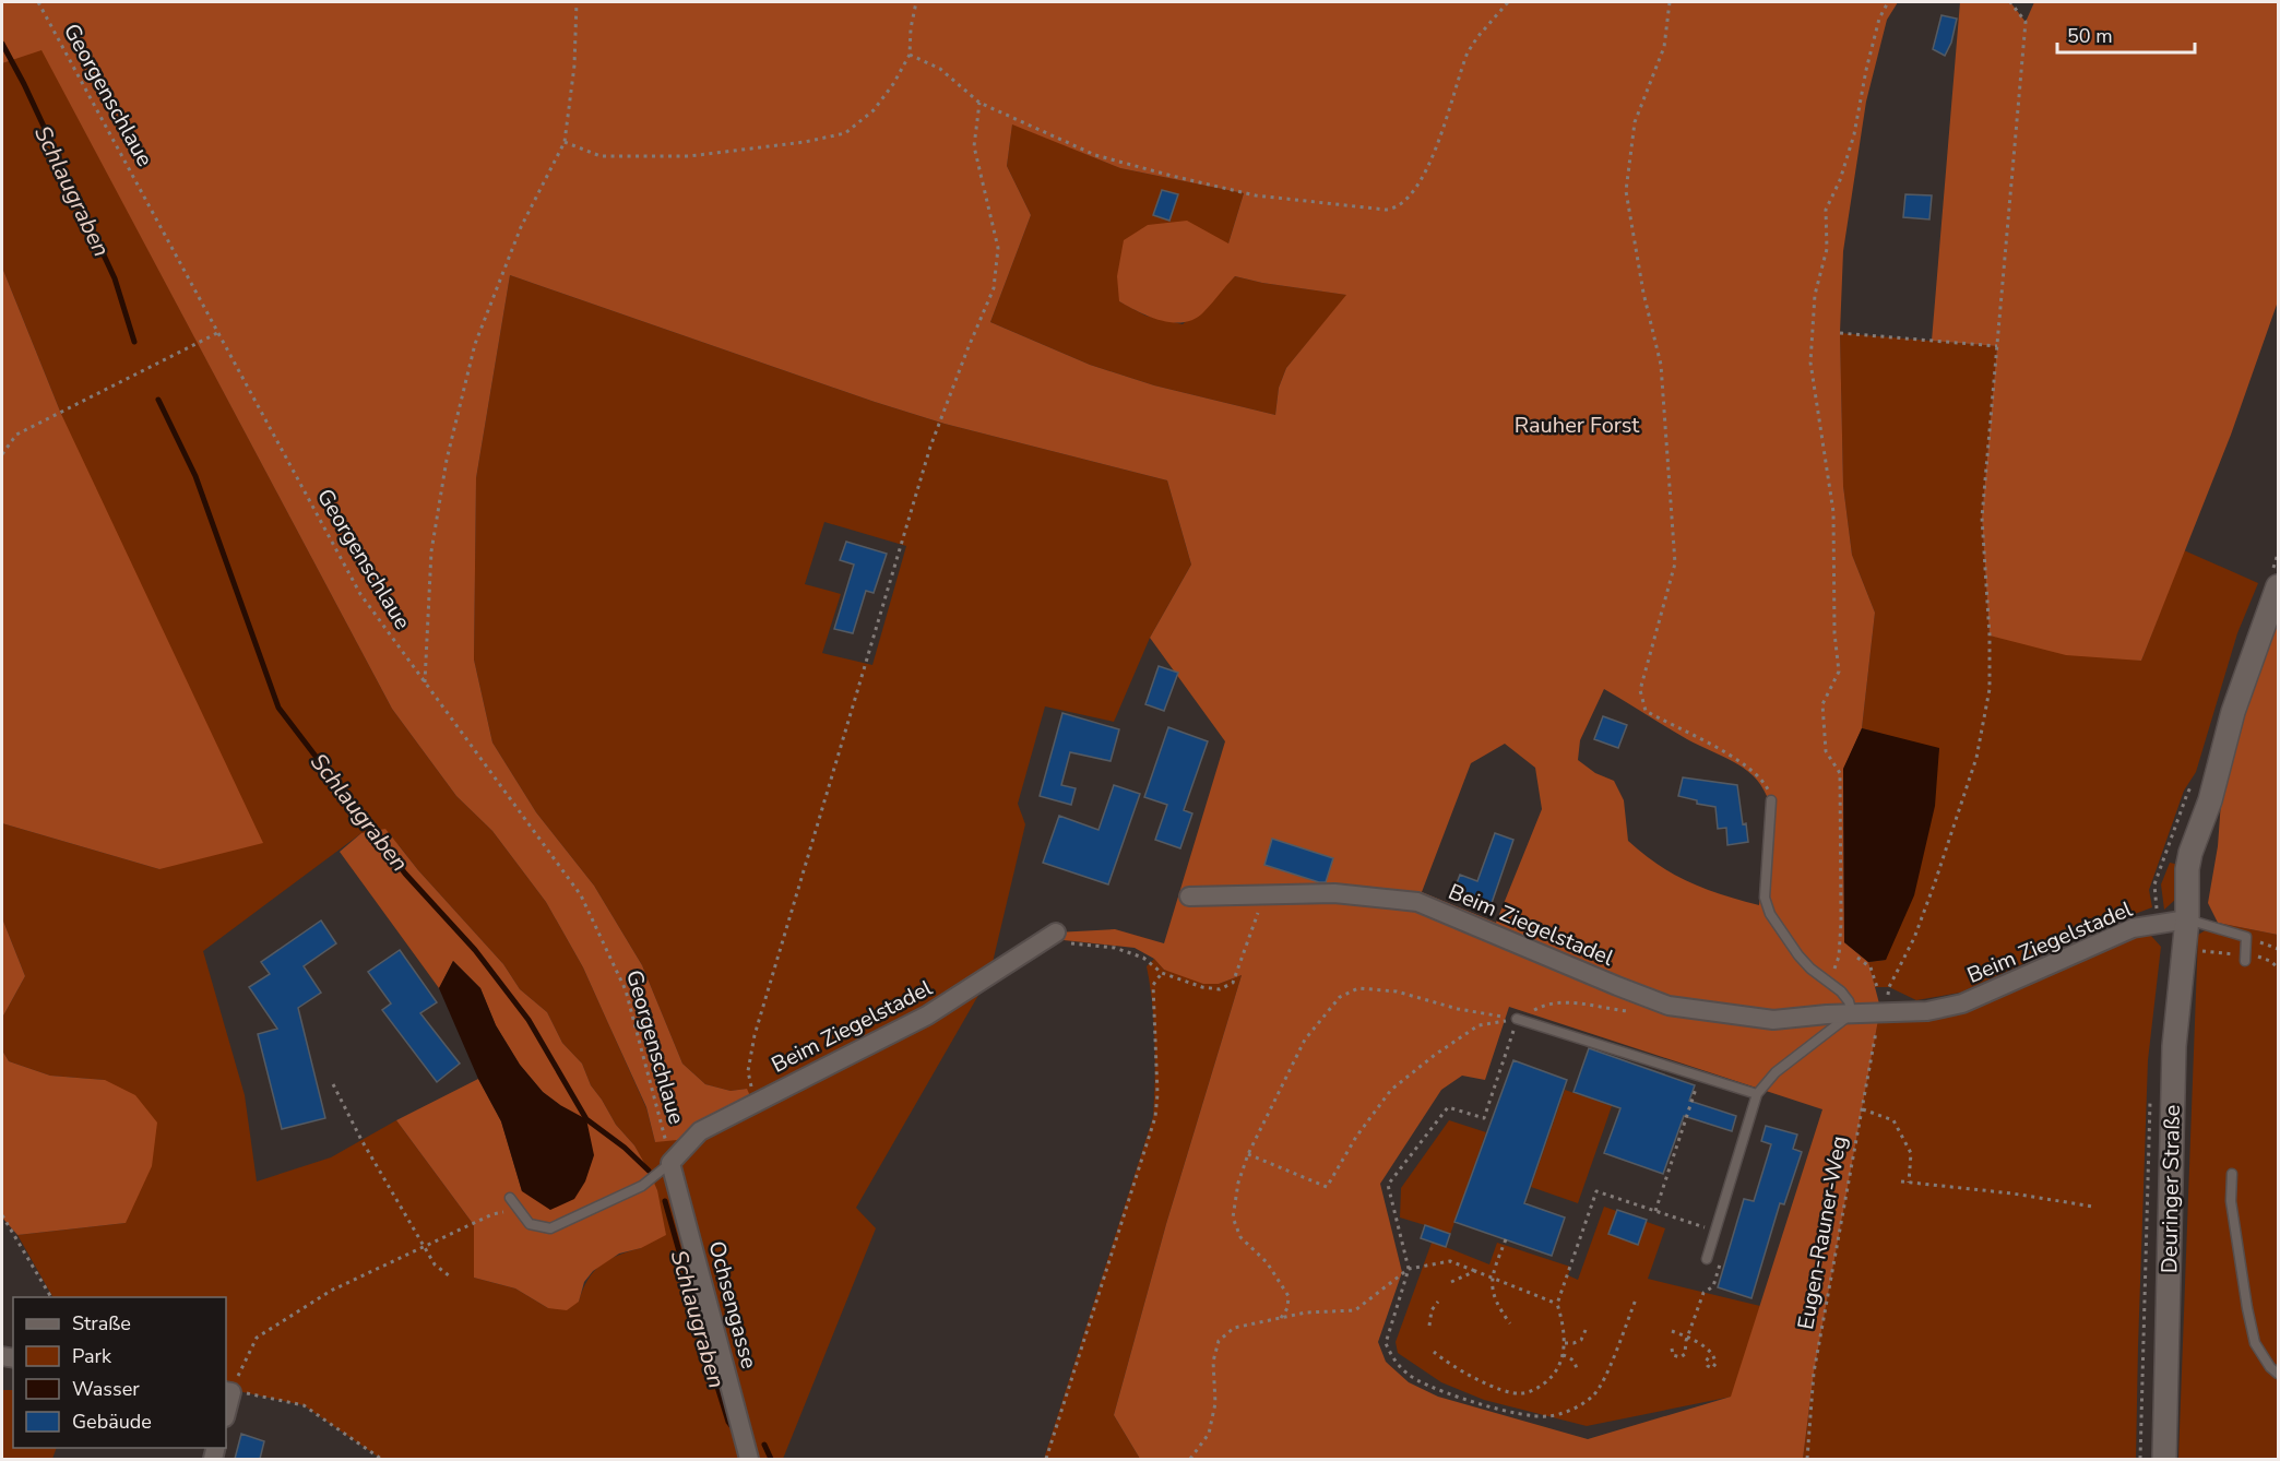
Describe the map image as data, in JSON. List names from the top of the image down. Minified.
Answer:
{"streets":{"street":["Beim Ziegelstadel","Deuringer Straße","Ochsengasse"],"path":["Georgenschlaue","Eugen-Rauner-Weg"]},"crossings":[["Georgenschlaue","Beim Ziegelstadel"],["Georgenschlaue","Ochsengasse"],["Beim Ziegelstadel","Deuringer Straße"],["Beim Ziegelstadel","Eugen-Rauner-Weg"],["Beim Ziegelstadel","Ochsengasse"]],"water":["Schlaugraben"],"parks":["Rauher Forst"],"legend":["Straße","Park","Wasser","Gebäude"],"scale_bar":"50 m"}
